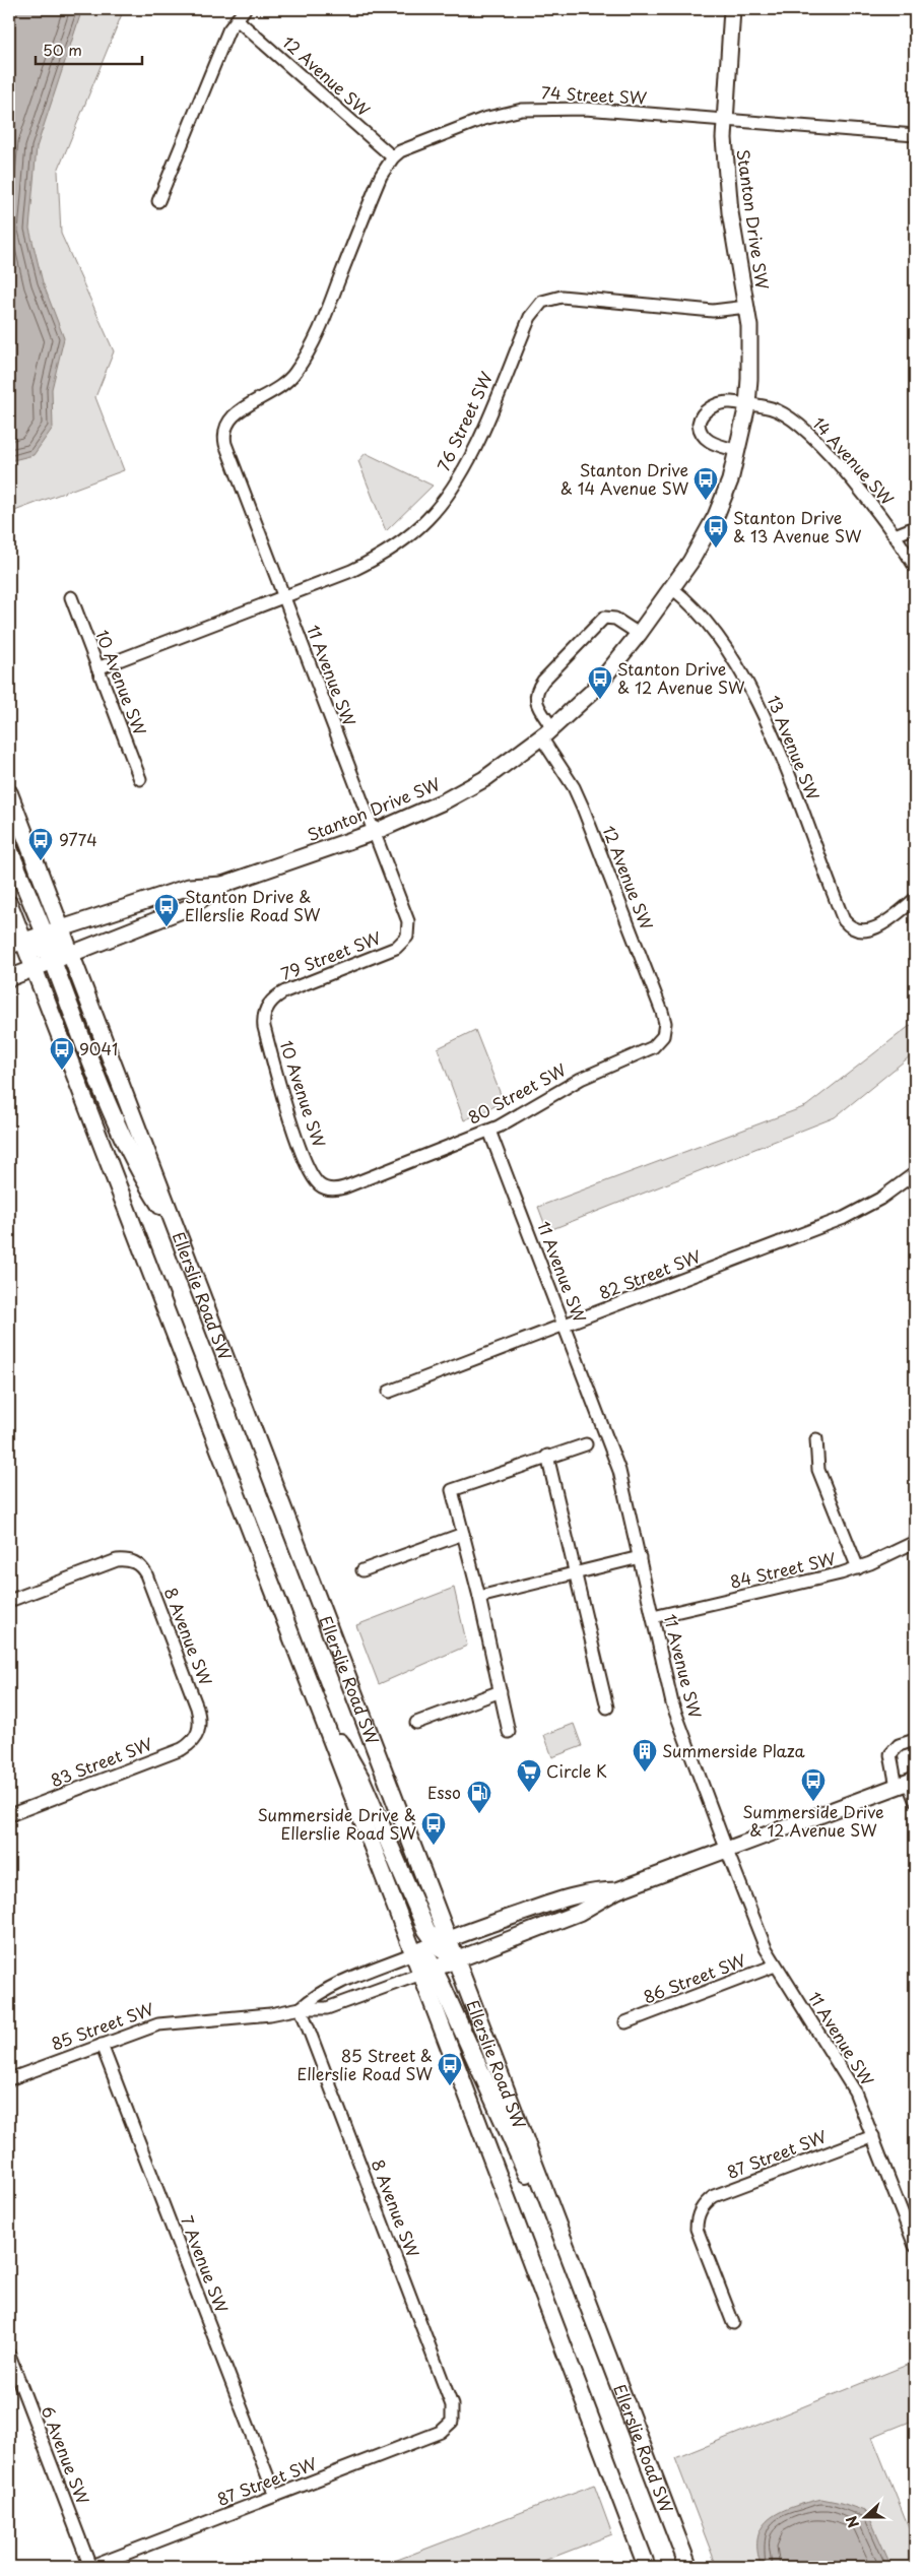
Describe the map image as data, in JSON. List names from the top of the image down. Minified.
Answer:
{"streets":{"main road":["Ellerslie Road SW"],"street":["12 Avenue SW","74 Street SW","Stanton Drive SW","76 Street SW","14 Avenue SW","11 Avenue SW","10 Avenue SW","13 Avenue SW","79 Street SW","80 Street SW","82 Street SW","84 Street SW","8 Avenue SW","83 Street SW","86 Street SW","85 Street SW","87 Street SW","7 Avenue SW","6 Avenue SW"]},"crossings":[["12 Avenue SW","74 Street SW"],["12 Avenue SW","Stanton Drive SW"],["12 Avenue SW","80 Street SW"],["74 Street SW","Stanton Drive SW"],["74 Street SW","11 Avenue SW"],["Stanton Drive SW","76 Street SW"],["Stanton Drive SW","14 Avenue SW"],["Stanton Drive SW","11 Avenue SW"],["Stanton Drive SW","13 Avenue SW"],["Stanton Drive SW","Ellerslie Road SW"],["76 Street SW","11 Avenue SW"],["76 Street SW","10 Avenue SW"],["11 Avenue SW","79 Street SW"],["11 Avenue SW","80 Street SW"],["11 Avenue SW","82 Street SW"],["11 Avenue SW","84 Street SW"],["11 Avenue SW","86 Street SW"],["11 Avenue SW","87 Street SW"],["10 Avenue SW","79 Street SW"],["10 Avenue SW","80 Street SW"],["Ellerslie Road SW","85 Street SW"],["8 Avenue SW","83 Street SW"],["8 Avenue SW","85 Street SW"],["8 Avenue SW","87 Street SW"],["85 Street SW","7 Avenue SW"],["87 Street SW","7 Avenue SW"],["87 Street SW","6 Avenue SW"]],"places":{"bus stop":["Stanton Drive & 14 Avenue SW","Stanton Drive & 13 Avenue SW","Stanton Drive & 12 Avenue SW","9774","Stanton Drive & Ellerslie Road SW","9041","Summerside Drive & 12 Avenue SW","Summerside Drive & Ellerslie Road SW","85 Street & Ellerslie Road SW"],"building":["Summerside Plaza"],"supermarket":["Circle K"],"fuel station":["Esso"]},"scale_bar":"50 m","north":"left"}
